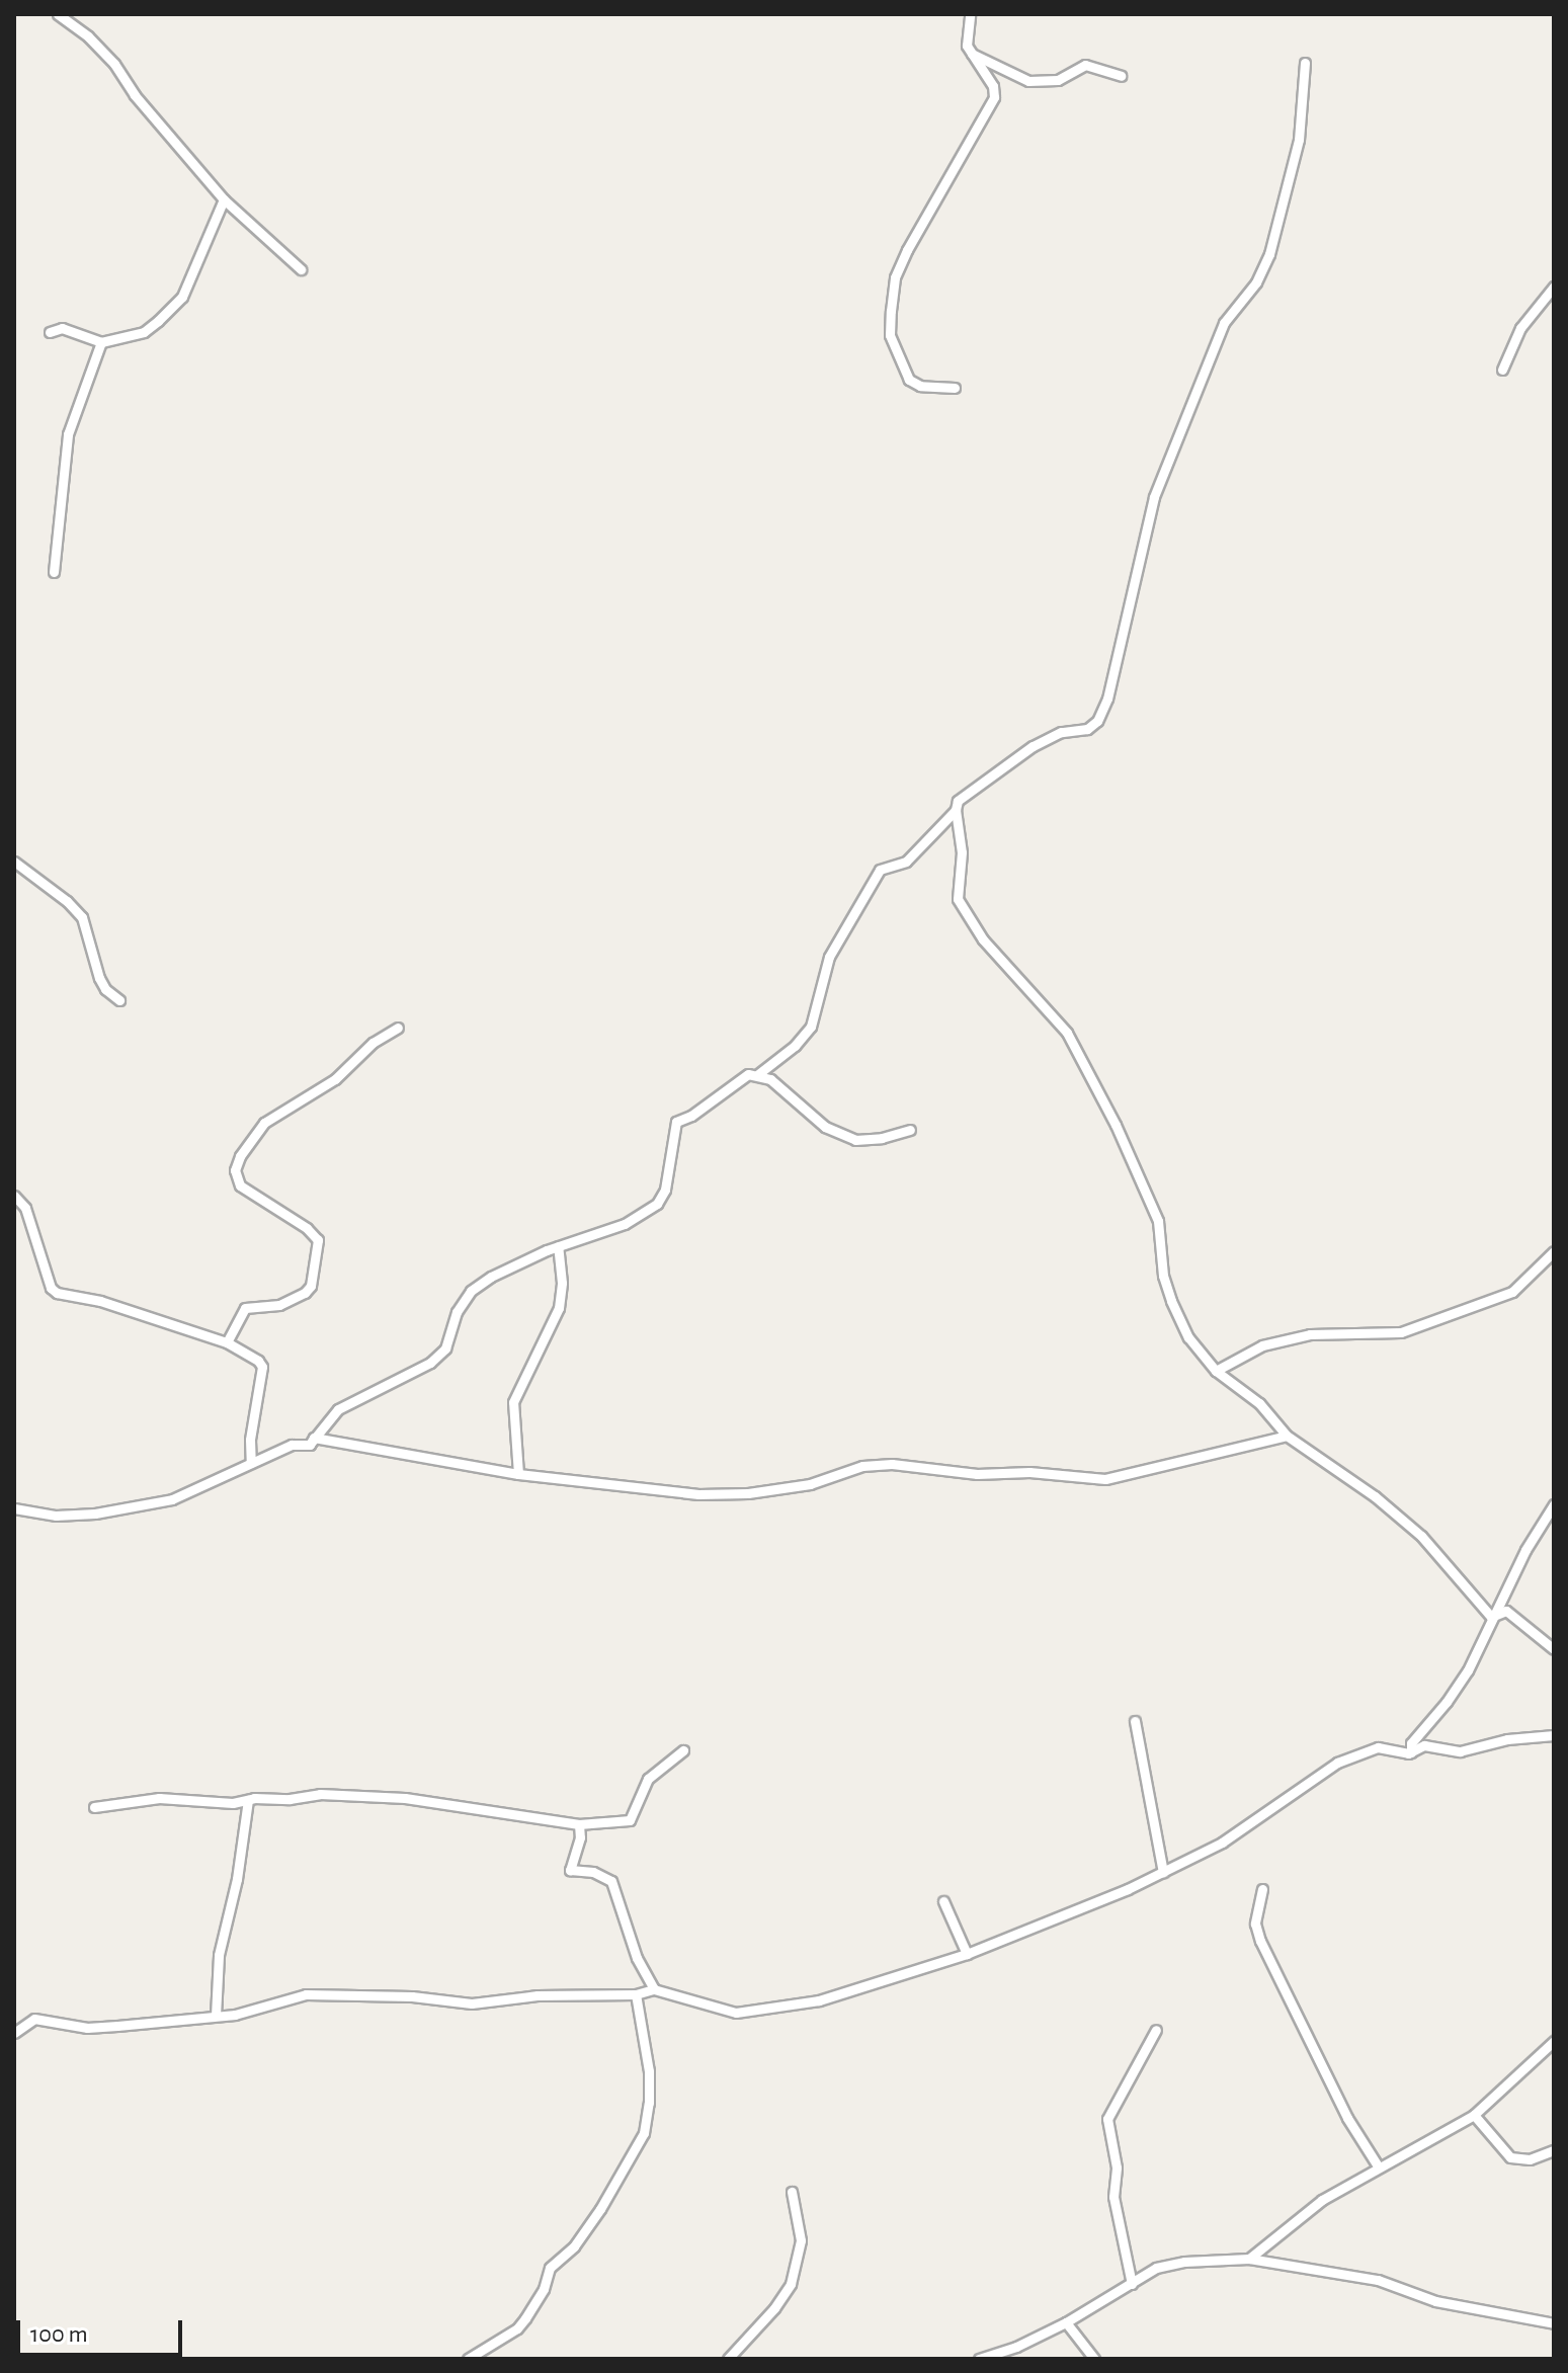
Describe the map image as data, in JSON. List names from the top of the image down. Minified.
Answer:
{"scale_bar":"100 m"}
